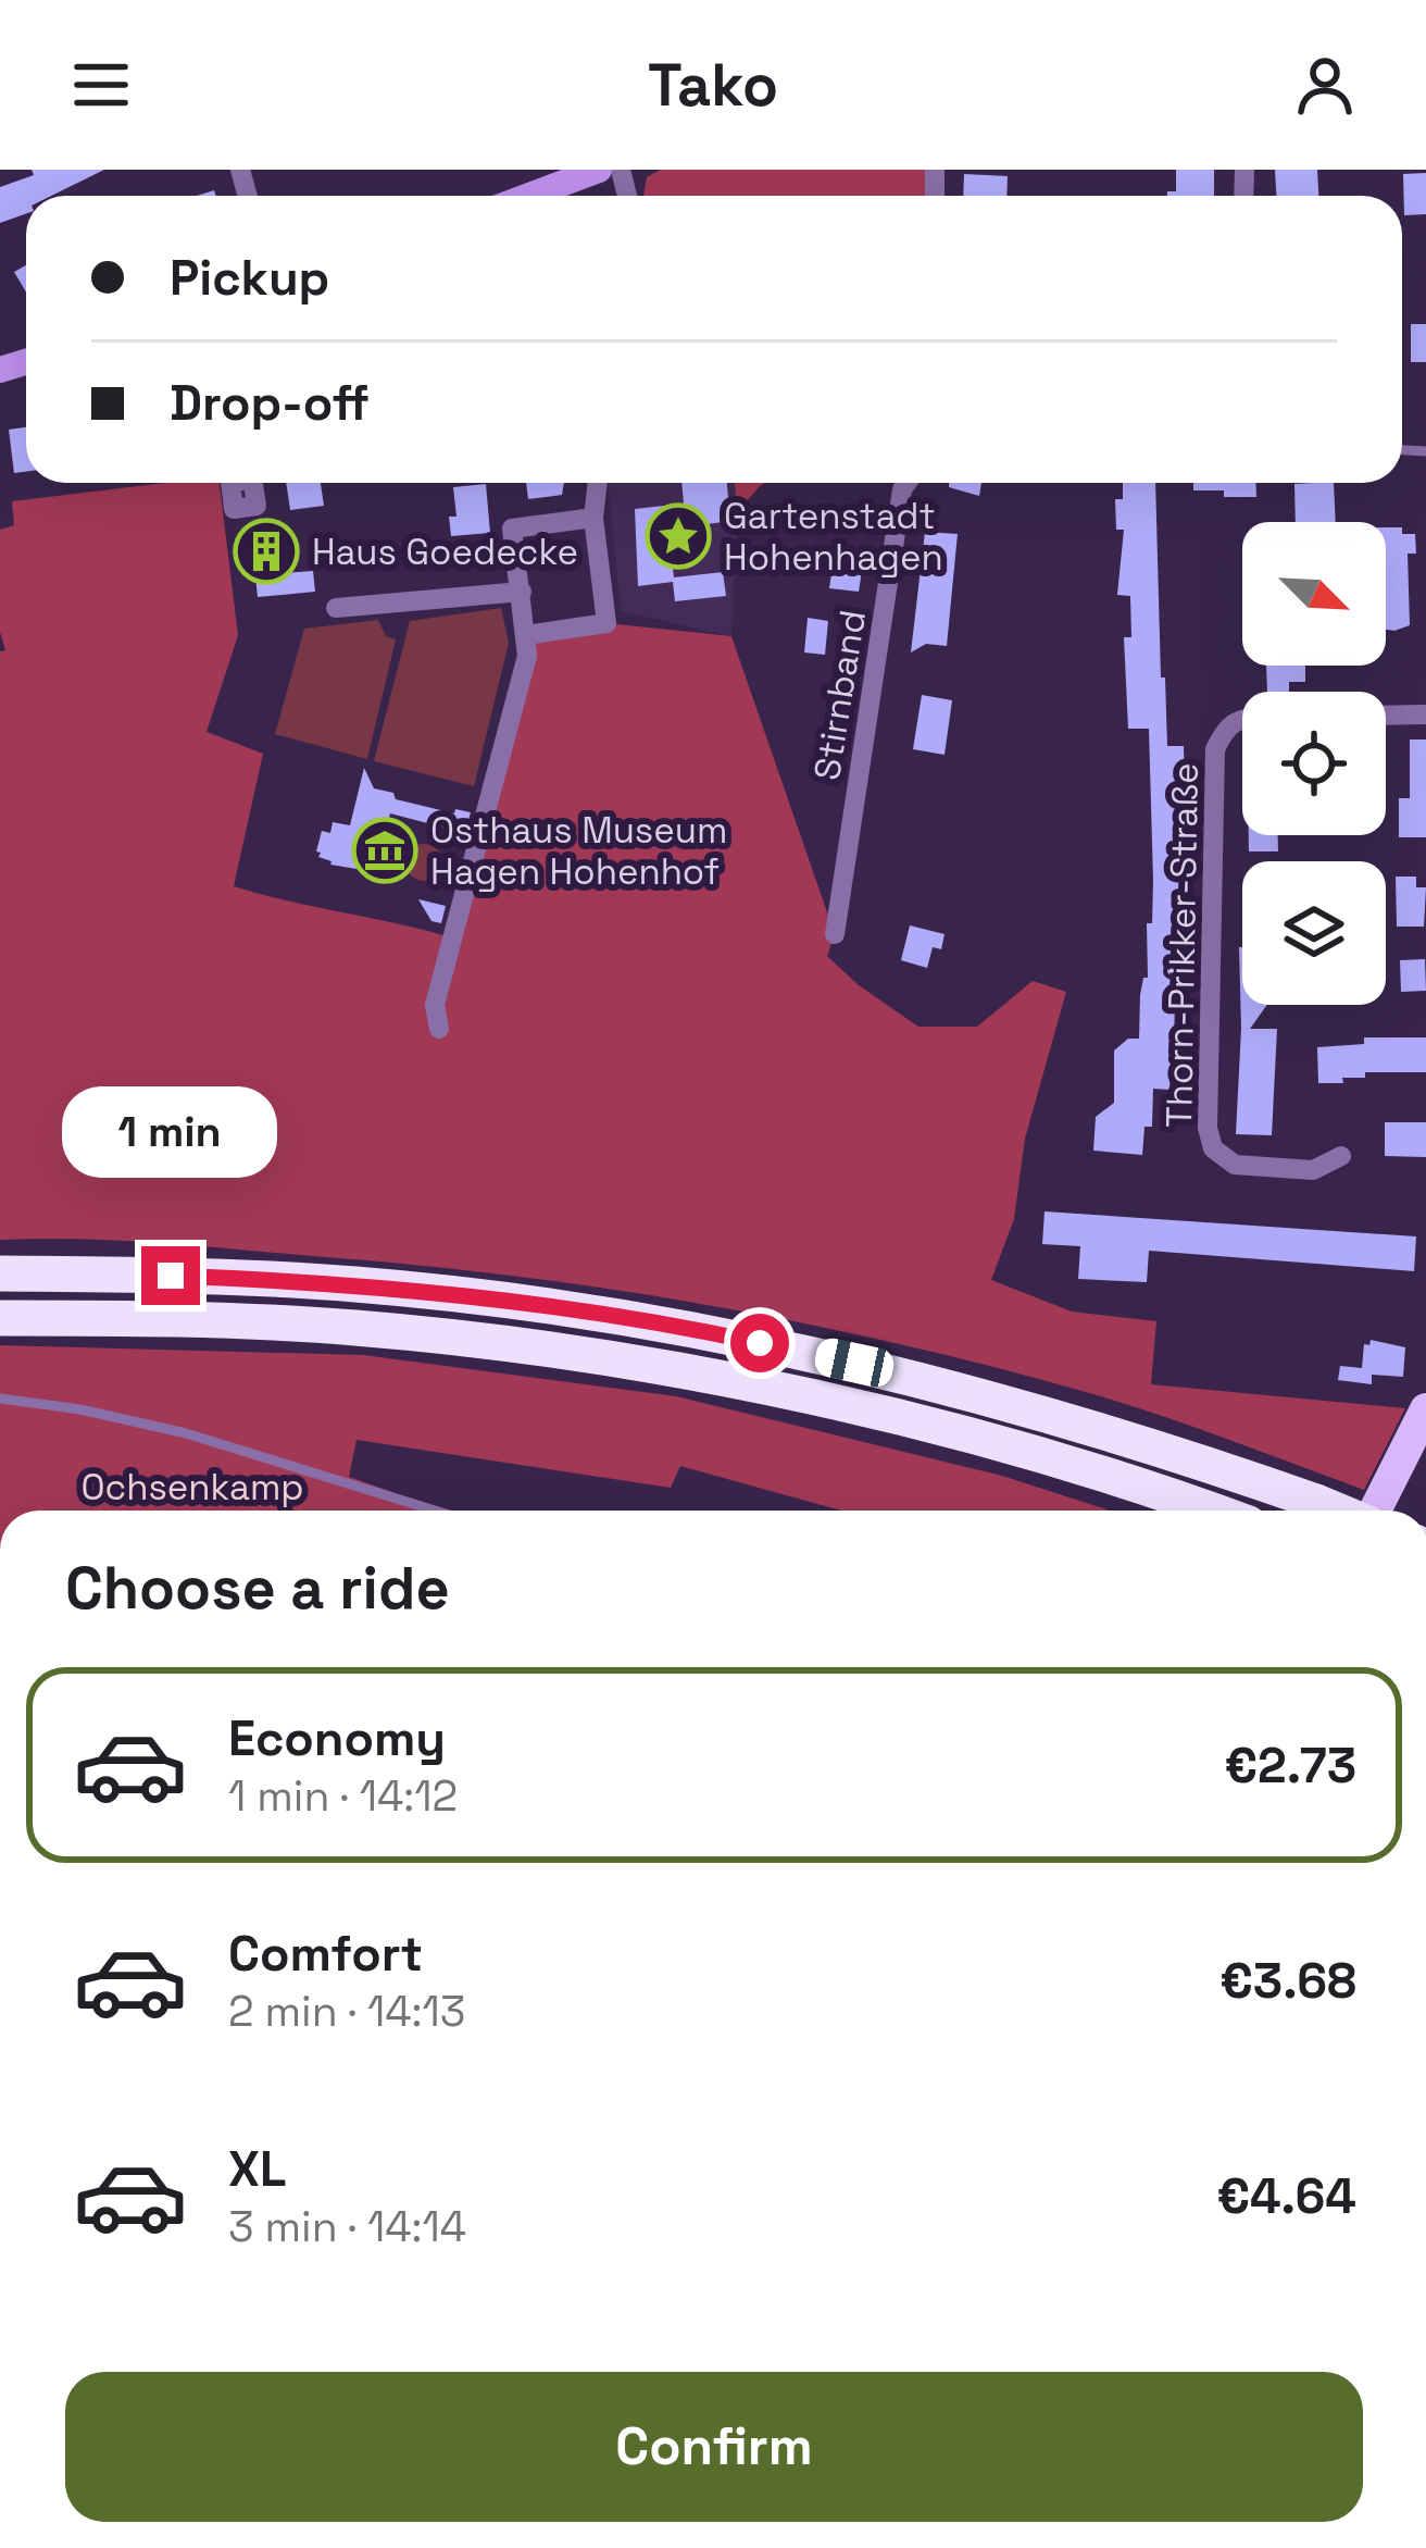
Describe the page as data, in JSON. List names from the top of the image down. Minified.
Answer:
{"streets":{"street":["Stirnband","Thorn-Prikker-Straße"]},"parks":["Ochsenkamp"],"places":{"place":["Gartenstadt Hohenhagen"],"building":["Haus Goedecke"],"museum":["Osthaus Museum Hagen Hohenhof"]},"north":"bottom right","page":{"header":"Tako","banner":["Pickup","Drop-off"],"bubble":"1 min","heading":"Choose a ride","list":[{"name":"Economy","note":"1 min · 14:12","value":"€2.73"},{"name":"Comfort","note":"2 min · 14:13","value":"€3.68"},{"name":"XL","note":"3 min · 14:14","value":"€4.64"}],"buttons":"Confirm"}}
